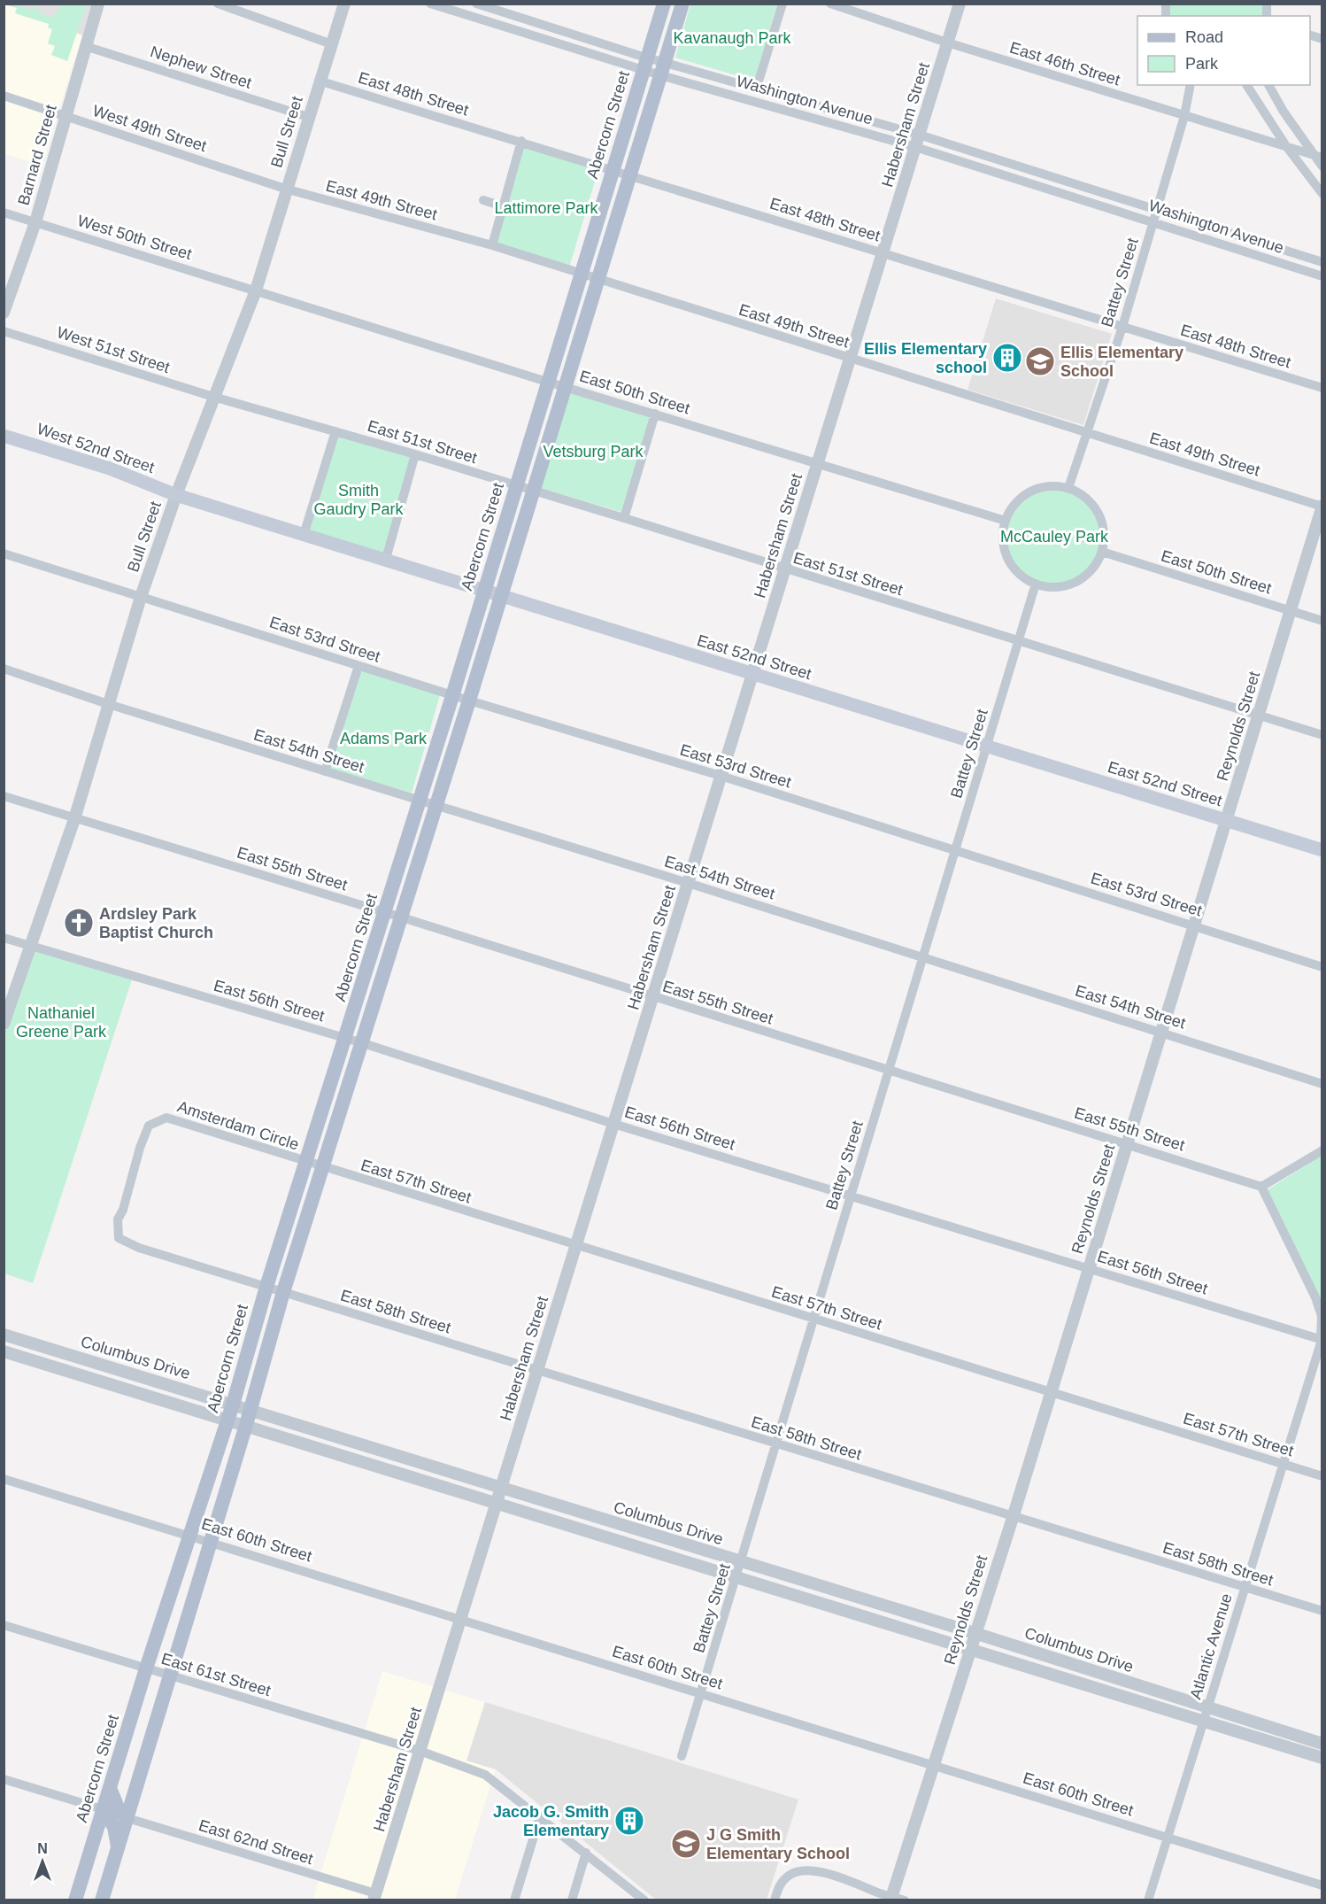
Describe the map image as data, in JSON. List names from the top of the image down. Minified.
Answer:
{"streets":{"main road":["Abercorn Street","West 52nd Street","East 52nd Street"],"street":["East 46th Street","Nephew Street","East 48th Street","Washington Avenue","Habersham Street","West 49th Street","Bull Street","Barnard Street","East 49th Street","West 50th Street","Battey Street","West 51st Street","East 50th Street","East 51st Street","East 53rd Street","Reynolds Street","East 54th Street","East 55th Street","East 56th Street","Amsterdam Circle","East 57th Street","East 58th Street","Columbus Drive","East 60th Street","Atlantic Avenue","East 61st Street","East 62nd Street"]},"crossings":[["East 46th Street","Habersham Street"],["East 46th Street","Battey Street"],["Nephew Street","Bull Street"],["Nephew Street","Barnard Street"],["East 48th Street","Abercorn Street"],["East 48th Street","Habersham Street"],["East 48th Street","Bull Street"],["East 48th Street","Battey Street"],["Washington Avenue","Abercorn Street"],["Washington Avenue","Habersham Street"],["Washington Avenue","Battey Street"],["Abercorn Street","East 49th Street"],["Abercorn Street","East 50th Street"],["Abercorn Street","East 51st Street"],["Abercorn Street","East 53rd Street"],["Abercorn Street","East 52nd Street"],["Abercorn Street","East 54th Street"],["Abercorn Street","East 55th Street"],["Abercorn Street","East 56th Street"],["Abercorn Street","Amsterdam Circle"],["Abercorn Street","Columbus Drive"],["Abercorn Street","East 60th Street"],["Abercorn Street","East 61st Street"],["Habersham Street","East 49th Street"],["Habersham Street","East 50th Street"],["Habersham Street","East 51st Street"],["Habersham Street","East 53rd Street"],["Habersham Street","East 52nd Street"],["Habersham Street","East 54th Street"],["Habersham Street","East 55th Street"],["Habersham Street","East 56th Street"],["Habersham Street","East 57th Street"],["Habersham Street","East 58th Street"],["Habersham Street","Columbus Drive"],["Habersham Street","East 60th Street"],["Habersham Street","East 61st Street"],["Habersham Street","East 62nd Street"],["West 49th Street","Bull Street"],["West 49th Street","Barnard Street"],["West 49th Street","East 49th Street"],["Bull Street","East 49th Street"],["Bull Street","West 50th Street"],["Bull Street","West 51st Street"],["Bull Street","East 50th Street"],["Bull Street","East 51st Street"],["Bull Street","West 52nd Street"],["Bull Street","East 53rd Street"],["Bull Street","East 52nd Street"],["Bull Street","East 54th Street"],["Bull Street","East 55th Street"],["Bull Street","East 56th Street"],["Barnard Street","West 50th Street"],["East 49th Street","Battey Street"],["East 49th Street","Reynolds Street"],["West 50th Street","East 50th Street"],["Battey Street","East 50th Street"],["Battey Street","East 51st Street"],["Battey Street","East 53rd Street"],["Battey Street","East 52nd Street"],["Battey Street","East 54th Street"],["Battey Street","East 55th Street"],["Battey Street","East 56th Street"],["Battey Street","East 57th Street"],["Battey Street","East 58th Street"],["Battey Street","Columbus Drive"],["Battey Street","East 60th Street"],["West 51st Street","East 51st Street"],["East 50th Street","Reynolds Street"],["East 51st Street","Reynolds Street"],["West 52nd Street","East 52nd Street"],["East 53rd Street","Reynolds Street"],["East 52nd Street","Reynolds Street"],["Reynolds Street","East 54th Street"],["Reynolds Street","East 55th Street"],["Reynolds Street","East 56th Street"],["Reynolds Street","East 57th Street"],["Reynolds Street","East 58th Street"],["Reynolds Street","Columbus Drive"],["Reynolds Street","East 60th Street"],["East 55th Street","Atlantic Avenue"],["East 56th Street","Atlantic Avenue"],["Amsterdam Circle","East 57th Street"],["Amsterdam Circle","East 58th Street"],["East 57th Street","Atlantic Avenue"],["East 58th Street","Atlantic Avenue"],["Columbus Drive","Atlantic Avenue"],["East 60th Street","Atlantic Avenue"]],"parks":["Kavanaugh Park","Lattimore Park","Vetsburg Park","Smith Gaudry Park","McCauley Park","Adams Park","Nathaniel Greene Park"],"places":{"building":["Ellis Elementary school","Jacob G. Smith Elementary"],"school or university":["Ellis Elementary School","J G Smith Elementary School"],"church":["Ardsley Park Baptist Church"]},"legend":["Road","Park"],"north":"top"}
